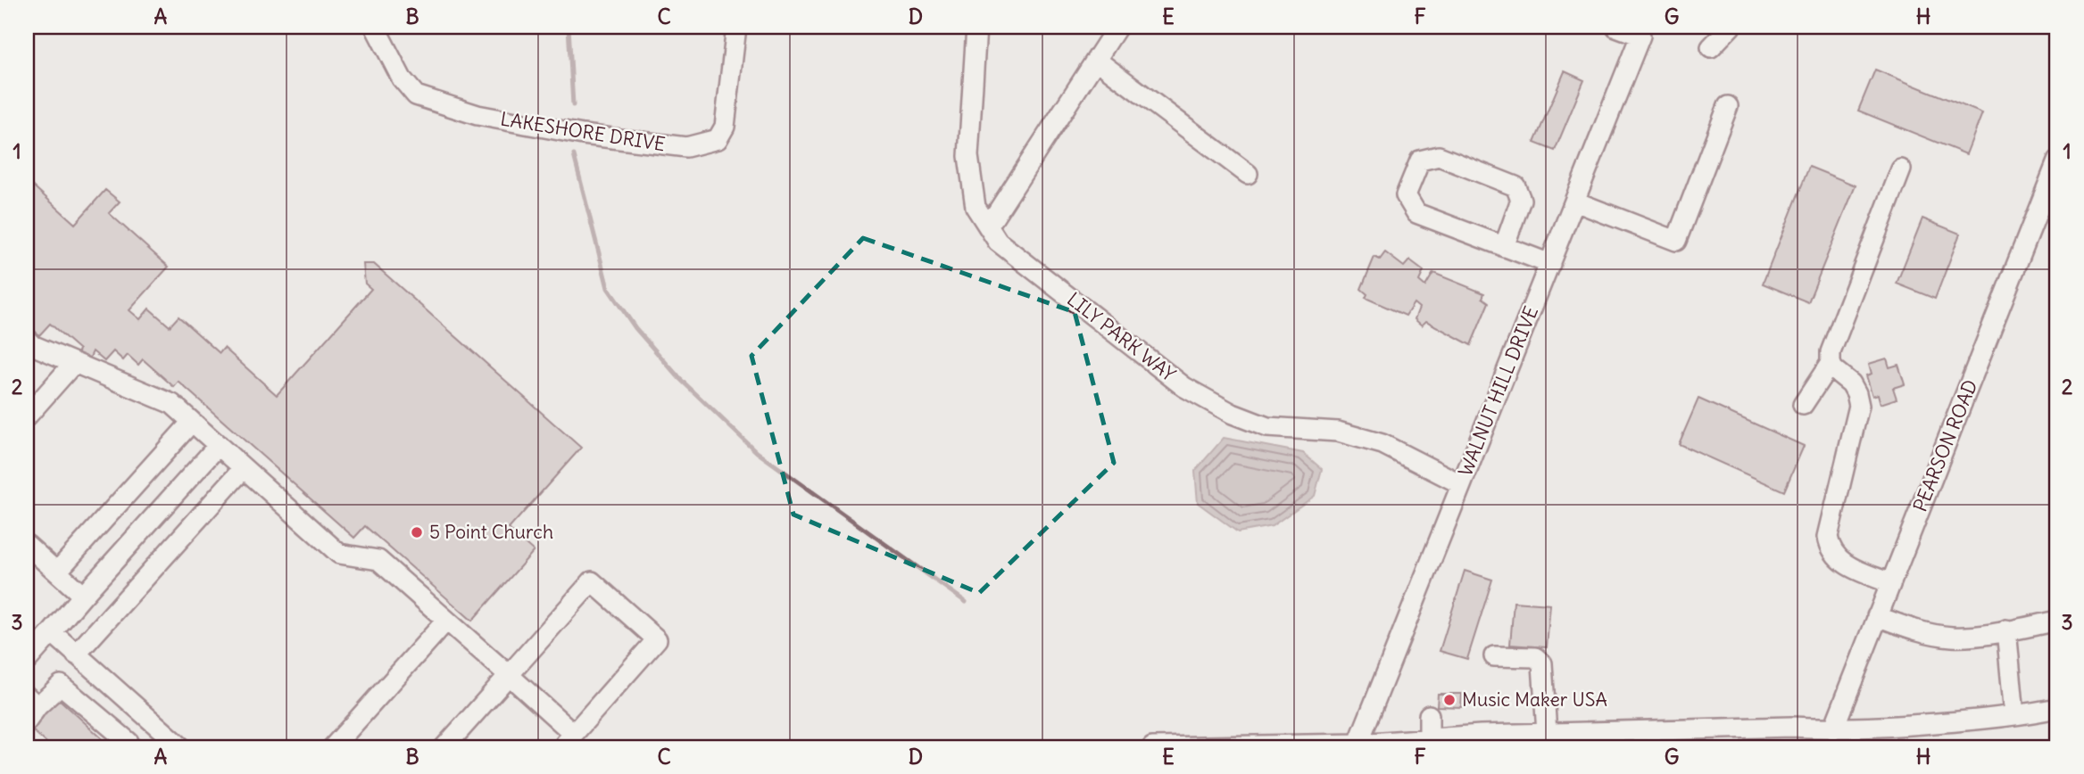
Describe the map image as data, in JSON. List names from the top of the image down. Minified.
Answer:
{"streets":{"street":["LAKESHORE DRIVE","LILY PARK WAY","WALNUT HILL DRIVE","PEARSON ROAD"]},"crossings":[["LILY PARK WAY","WALNUT HILL DRIVE"]],"places":["5 Point Church","Music Maker USA"],"grid":{"columns":["A","B","C","D","E","F","G","H"],"rows":["1","2","3"]}}
